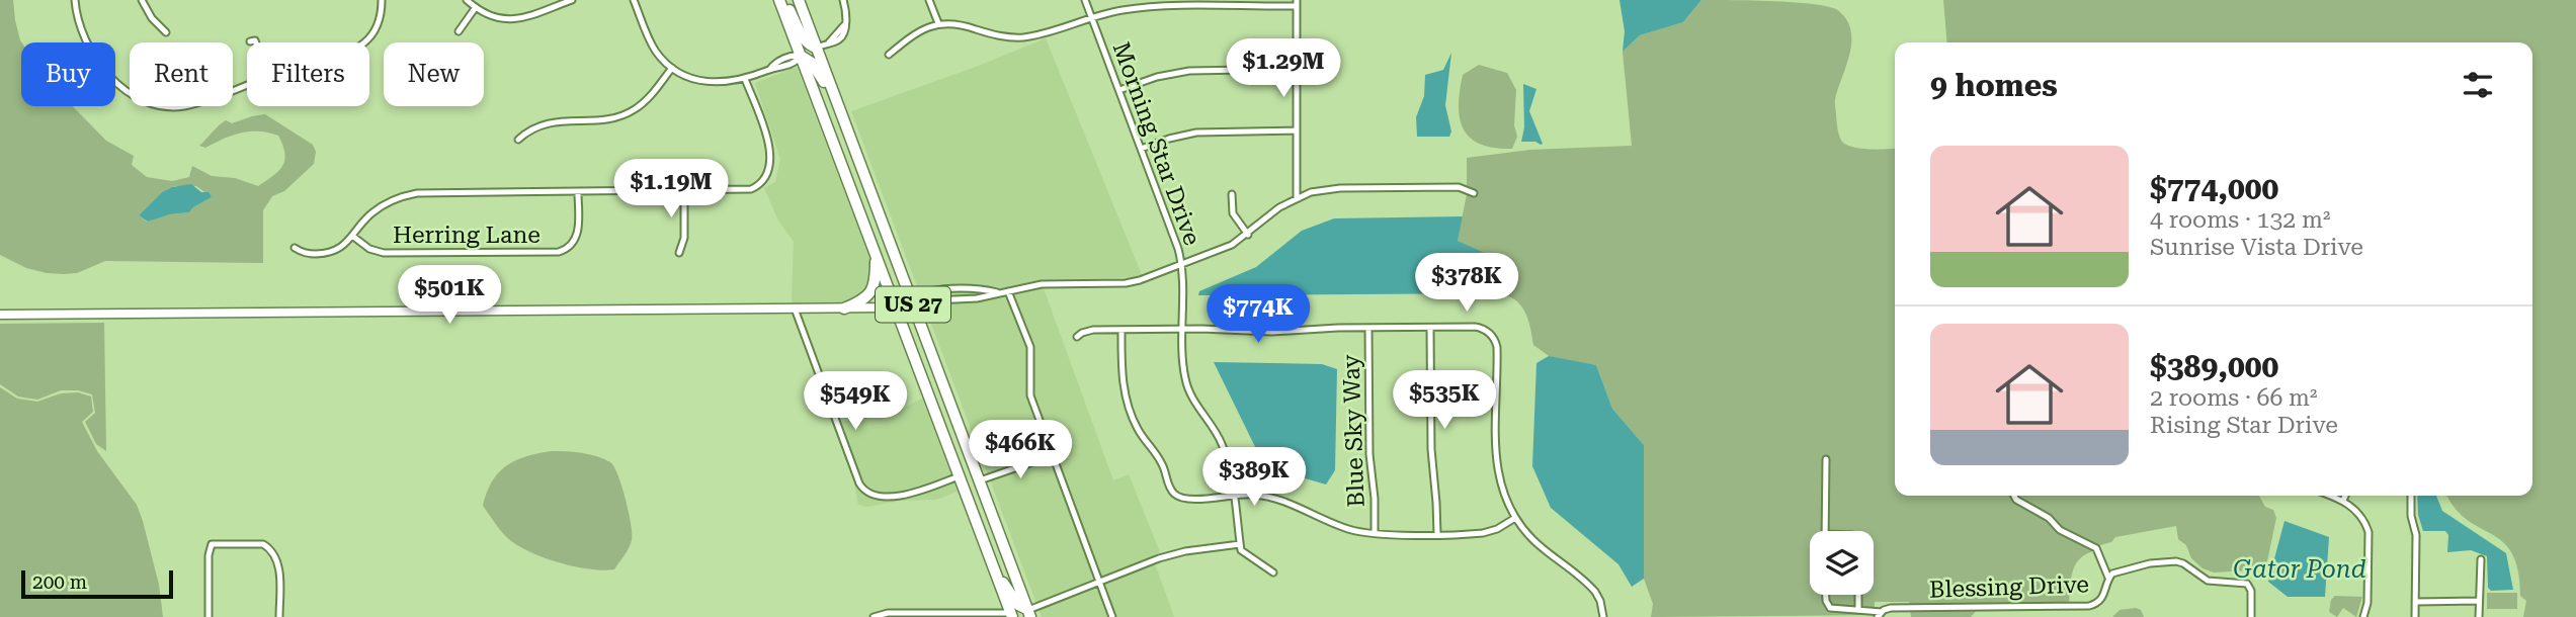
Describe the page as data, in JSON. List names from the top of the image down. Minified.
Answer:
{"streets":{"highway":["US 27"],"street":["Morning Star Drive","Herring Lane","Blue Sky Way","Blessing Drive"]},"water":["Gator Pond"],"scale_bar":"200 m","page":{"price":["$1.29M","$1.19M","$378K","$501K","$774K","$535K","$549K","$466K","$389K"],"chip":["Buy","Rent","Filters","New"],"heading":"9 homes","list":[{"name":"$774,000","note":"4 rooms · 132 m² · Sunrise Vista Drive"},{"name":"$389,000","note":"2 rooms · 66 m² · Rising Star Drive"}],"scale":"200 m"}}
